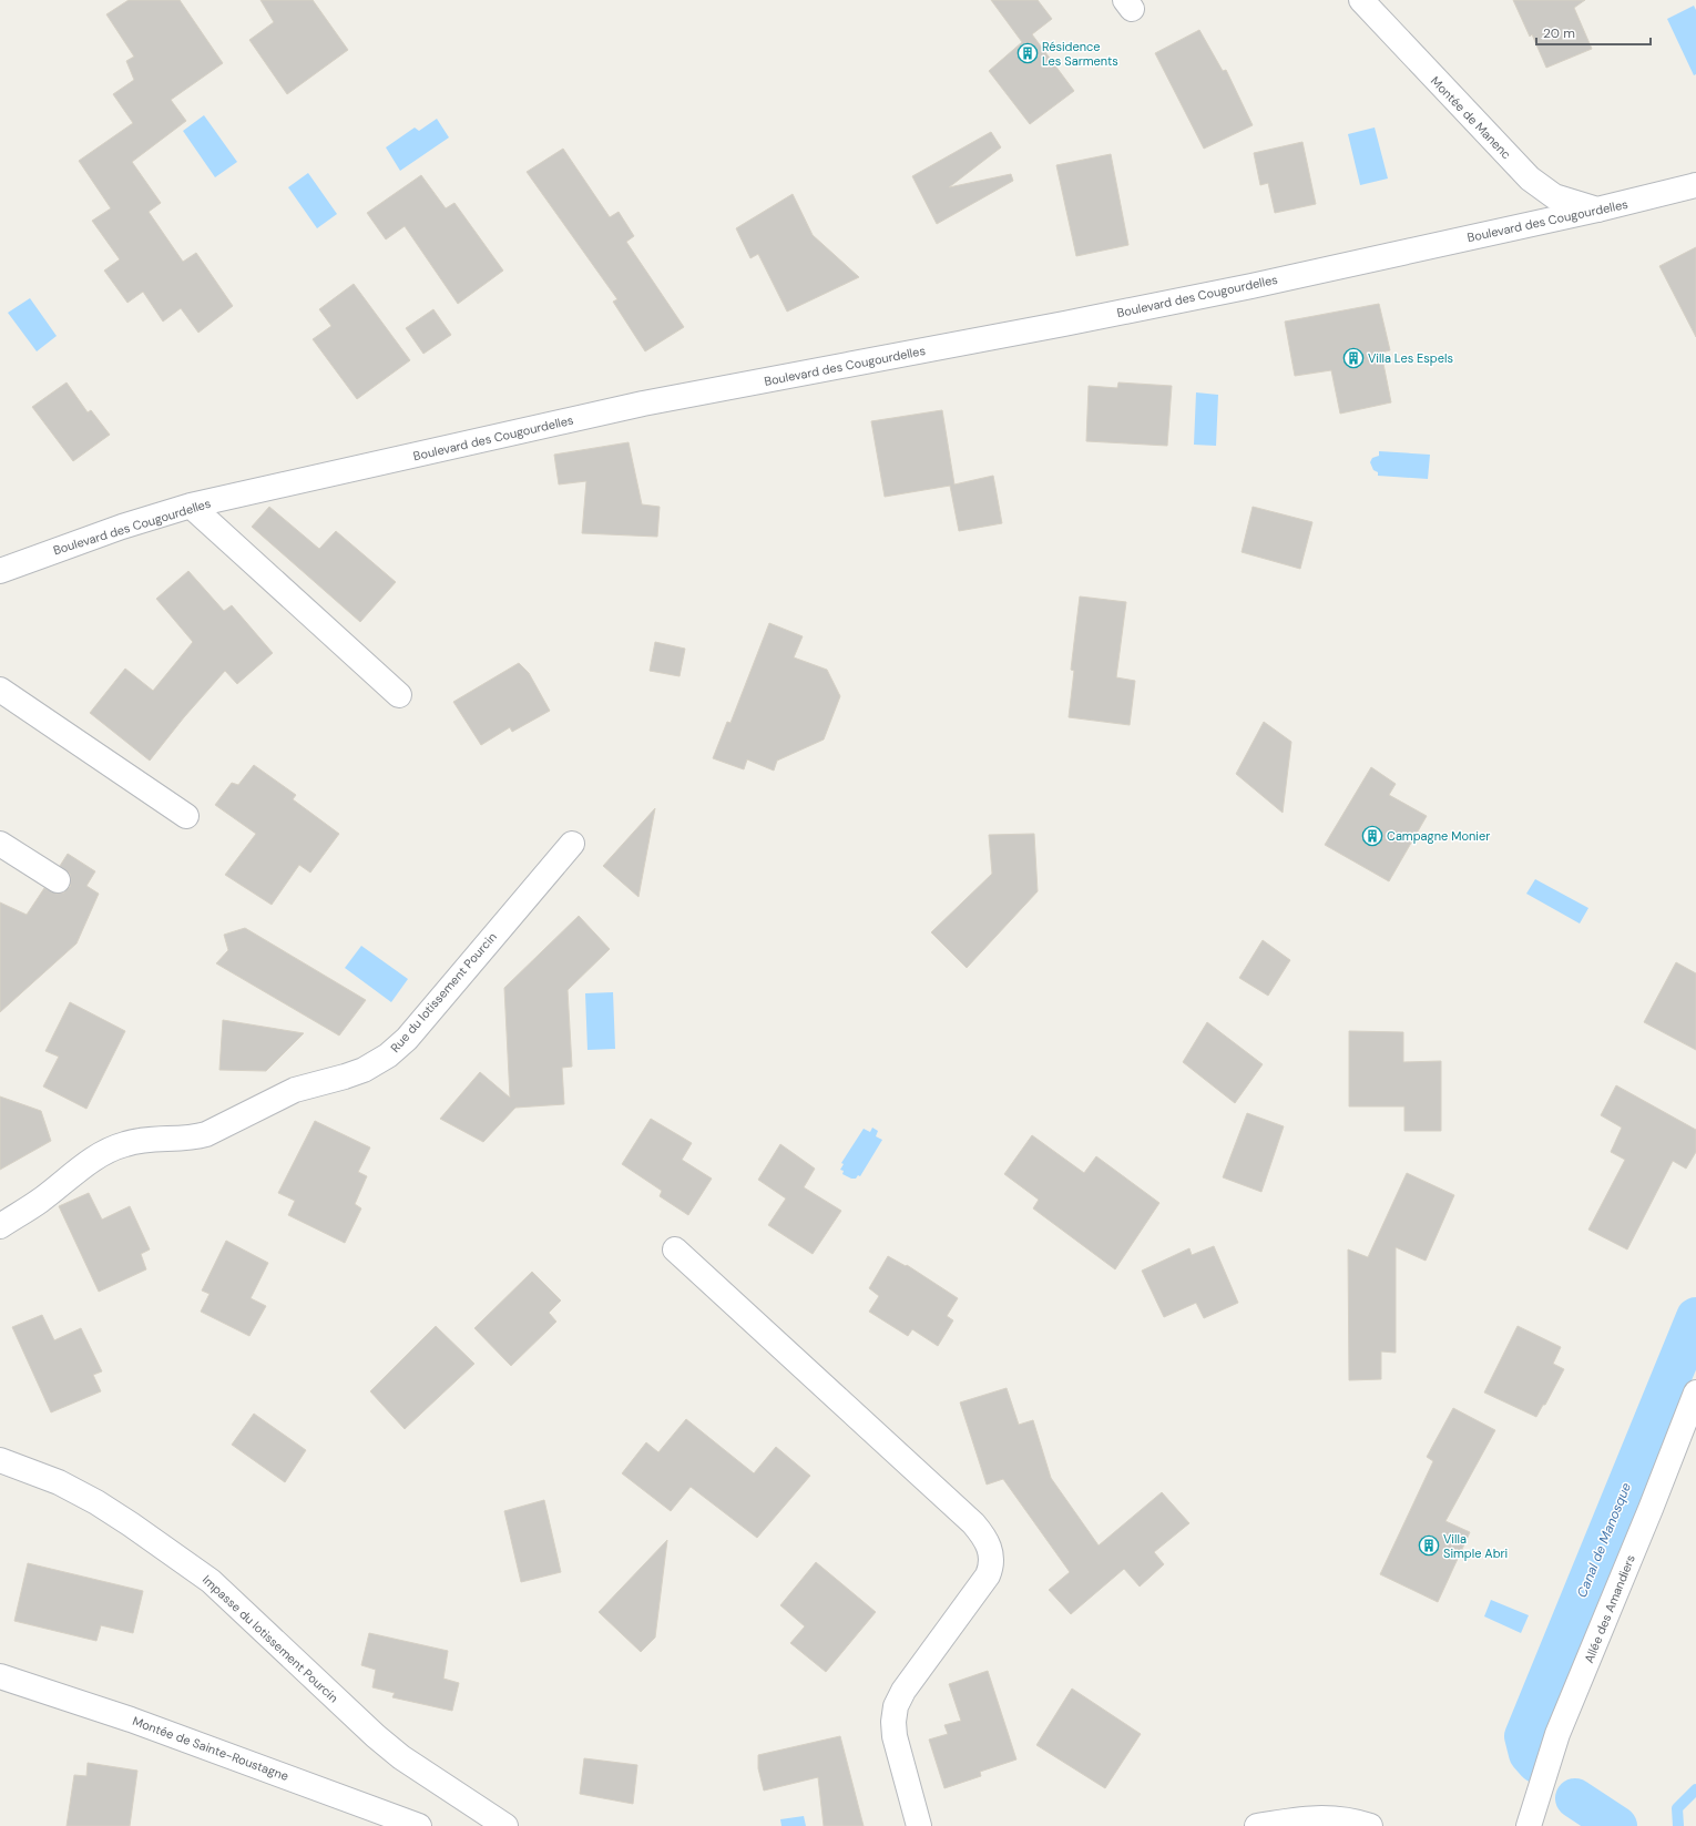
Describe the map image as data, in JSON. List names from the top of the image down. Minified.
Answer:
{"streets":{"street":["Montée de Manenc","Boulevard des Cougourdelles","Rue du lotissement Pourcin","Allée des Amandiers","Impasse du lotissement Pourcin","Montée de Sainte-Roustagne"]},"crossings":[["Montée de Manenc","Boulevard des Cougourdelles"]],"water":["Canal de Manosque"],"places":{"building":["Résidence Les Sarments","Villa Les Espels","Campagne Monier","Villa Simple Abri"]},"scale_bar":"20 m"}
